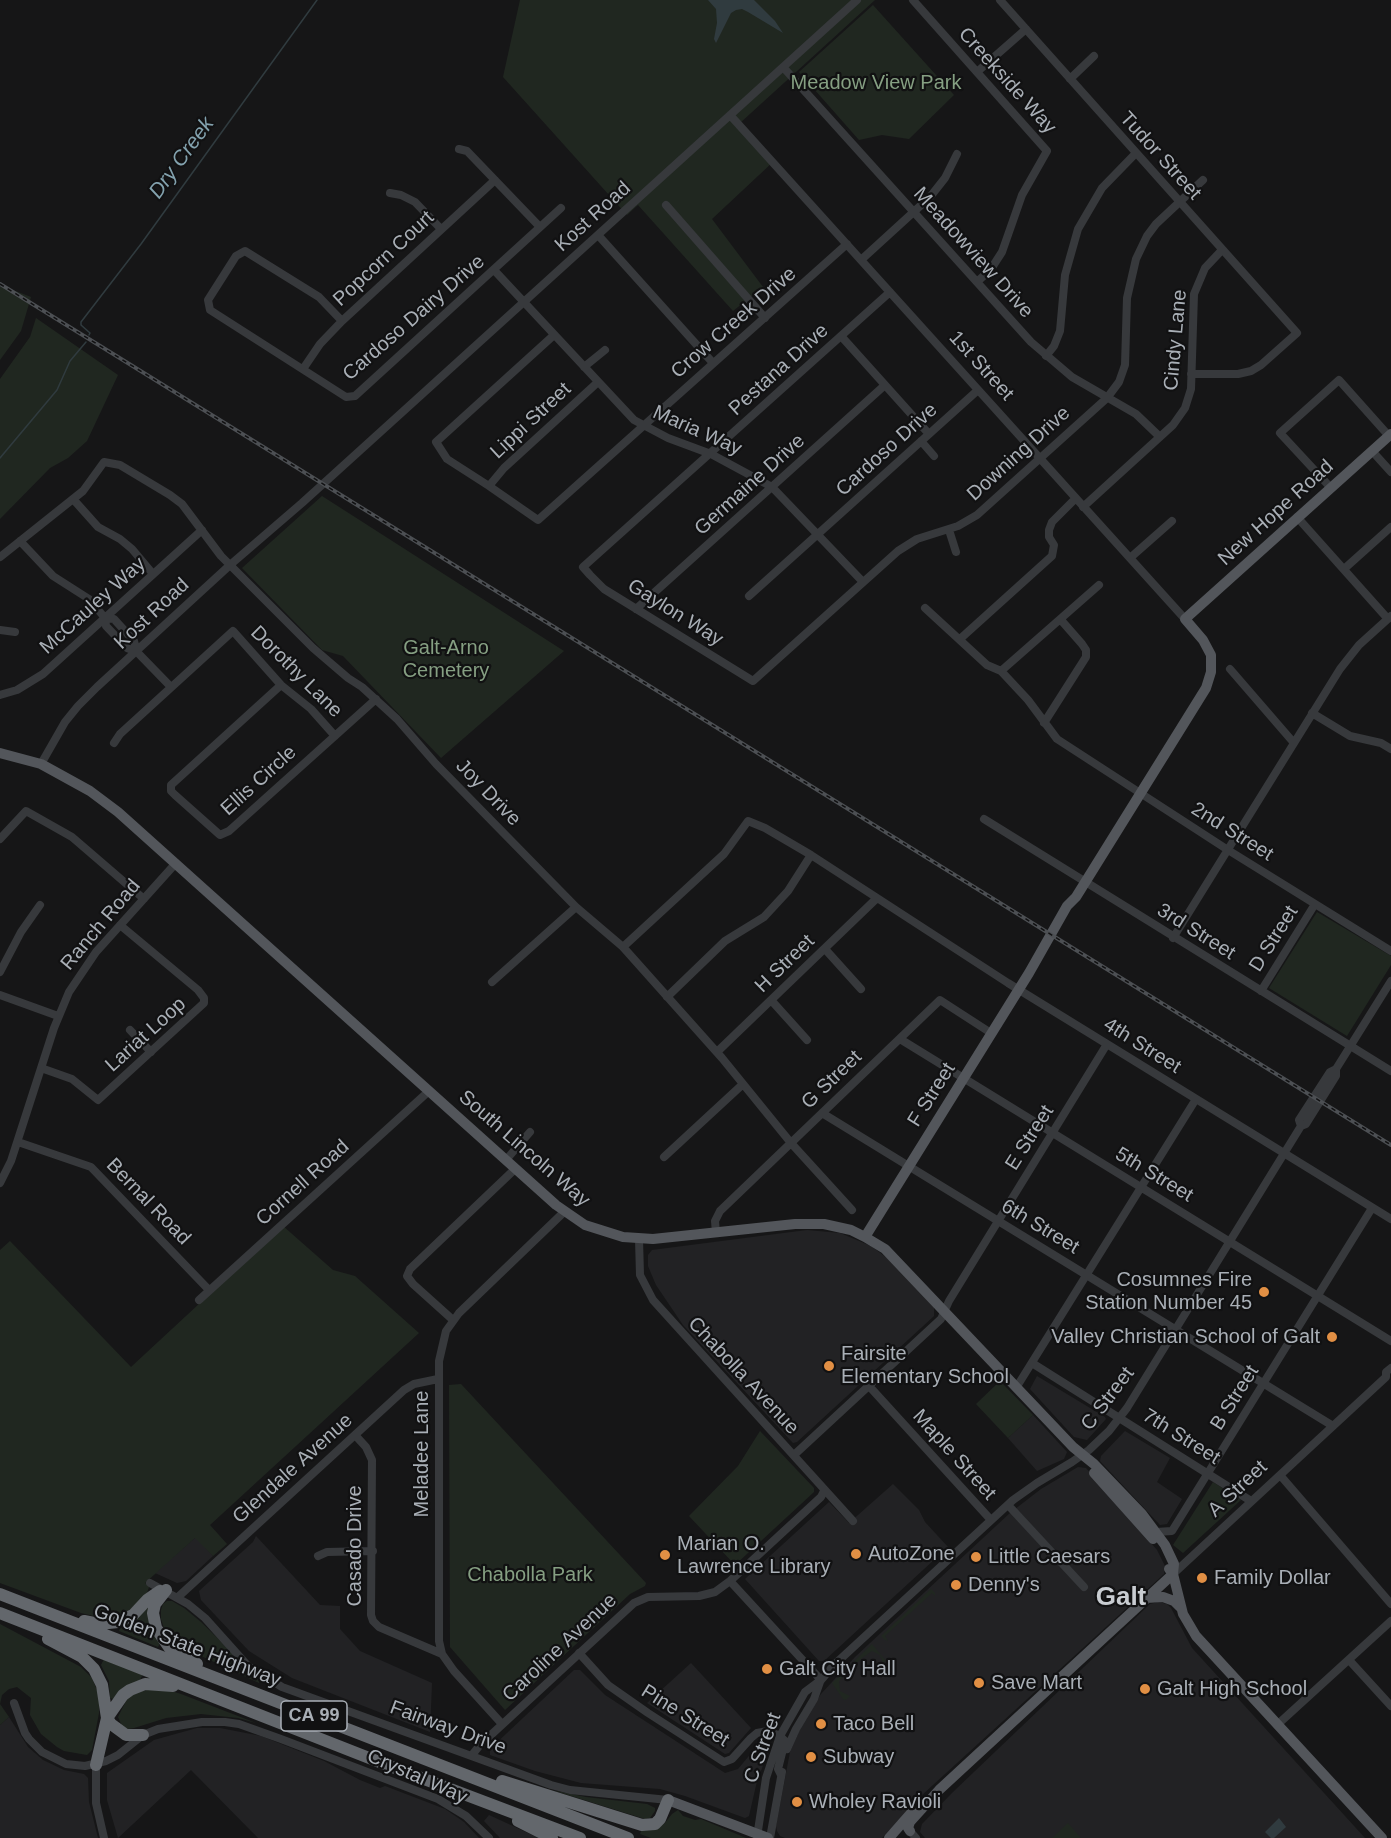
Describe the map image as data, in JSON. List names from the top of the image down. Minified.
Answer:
{"streets":{"highway":["Golden State Highway","CA 99"],"main road":["1st Street","New Hope Road","F Street","South Lincoln Way","A Street","Fairway Drive"],"street":["Creekside Way","Tudor Street","Kost Road","Meadowview Drive","Popcorn Court","Cardoso Dairy Drive","Crow Creek Drive","Cindy Lane","Pestana Drive","Lippi Street","Maria Way","Cardoso Drive","Downing Drive","Germaine Drive","McCauley Way","Gaylon Way","Dorothy Lane","Ellis Circle","Joy Drive","2nd Street","Ranch Road","3rd Street","D Street","H Street","Lariat Loop","4th Street","G Street","E Street","5th Street","Cornell Road","Bernal Road","6th Street","Chabolla Avenue","B Street","C Street","7th Street","Meladee Lane","Maple Street","Glendale Avenue","Casado Drive","Caroline Avenue","Pine Street","Crystal Way"]},"crossings":[["Creekside Way","Meadowview Drive"],["Tudor Street","Cindy Lane"],["Tudor Street","Downing Drive"],["Kost Road","Meadowview Drive"],["Kost Road","1st Street"],["Kost Road","Maria Way"],["Kost Road","Joy Drive"],["Kost Road","South Lincoln Way"],["Meadowview Drive","Cindy Lane"],["Meadowview Drive","Downing Drive"],["Popcorn Court","Cardoso Dairy Drive"],["Cardoso Dairy Drive","Maria Way"],["Crow Creek Drive","1st Street"],["Crow Creek Drive","Lippi Street"],["Crow Creek Drive","Maria Way"],["Cindy Lane","1st Street"],["1st Street","Pestana Drive"],["1st Street","Cardoso Drive"],["1st Street","Downing Drive"],["1st Street","New Hope Road"],["1st Street","F Street"],["Pestana Drive","Maria Way"],["Pestana Drive","Gaylon Way"],["Lippi Street","Maria Way"],["Maria Way","Cardoso Drive"],["Maria Way","Downing Drive"],["Maria Way","Germaine Drive"],["Downing Drive","Gaylon Way"],["Germaine Drive","Gaylon Way"],["McCauley Way","Joy Drive"],["Dorothy Lane","Ellis Circle"],["Ellis Circle","Joy Drive"],["Joy Drive","H Street"],["Joy Drive","4th Street"],["Joy Drive","G Street"],["2nd Street","D Street"],["2nd Street","F Street"],["Ranch Road","Lariat Loop"],["Ranch Road","South Lincoln Way"],["Ranch Road","Bernal Road"],["3rd Street","D Street"],["3rd Street","F Street"],["3rd Street","C Street"],["H Street","4th Street"],["4th Street","F Street"],["4th Street","E Street"],["4th Street","B Street"],["4th Street","C Street"],["G Street","F Street"],["G Street","South Lincoln Way"],["G Street","5th Street"],["G Street","6th Street"],["F Street","South Lincoln Way"],["F Street","5th Street"],["F Street","6th Street"],["E Street","South Lincoln Way"],["E Street","5th Street"],["E Street","6th Street"],["South Lincoln Way","Cornell Road"],["South Lincoln Way","Chabolla Avenue"],["South Lincoln Way","B Street"],["South Lincoln Way","C Street"],["South Lincoln Way","Meladee Lane"],["South Lincoln Way","A Street"],["5th Street","B Street"],["5th Street","C Street"],["Cornell Road","Bernal Road"],["6th Street","B Street"],["6th Street","C Street"],["6th Street","A Street"],["Chabolla Avenue","Caroline Avenue"],["B Street","7th Street"],["C Street","7th Street"],["C Street","Maple Street"],["C Street","Pine Street"],["C Street","Fairway Drive"],["7th Street","A Street"],["Meladee Lane","Glendale Avenue"],["Meladee Lane","Casado Drive"],["Meladee Lane","Caroline Avenue"],["Glendale Avenue","Casado Drive"],["Glendale Avenue","Fairway Drive"],["Caroline Avenue","Pine Street"],["Caroline Avenue","Fairway Drive"]],"districts":["Galt"],"water":["Dry Creek"],"parks":["Meadow View Park","Galt-Arno Cemetery","Chabolla Park"],"places":["Cosumnes Fire Station Number 45","Valley Christian School of Galt","Fairsite Elementary School","AutoZone","Marian O. Lawrence Library","Little Caesars","Family Dollar","Denny's","Galt City Hall","Save Mart","Galt High School","Taco Bell","Subway","Wholey Ravioli"]}
